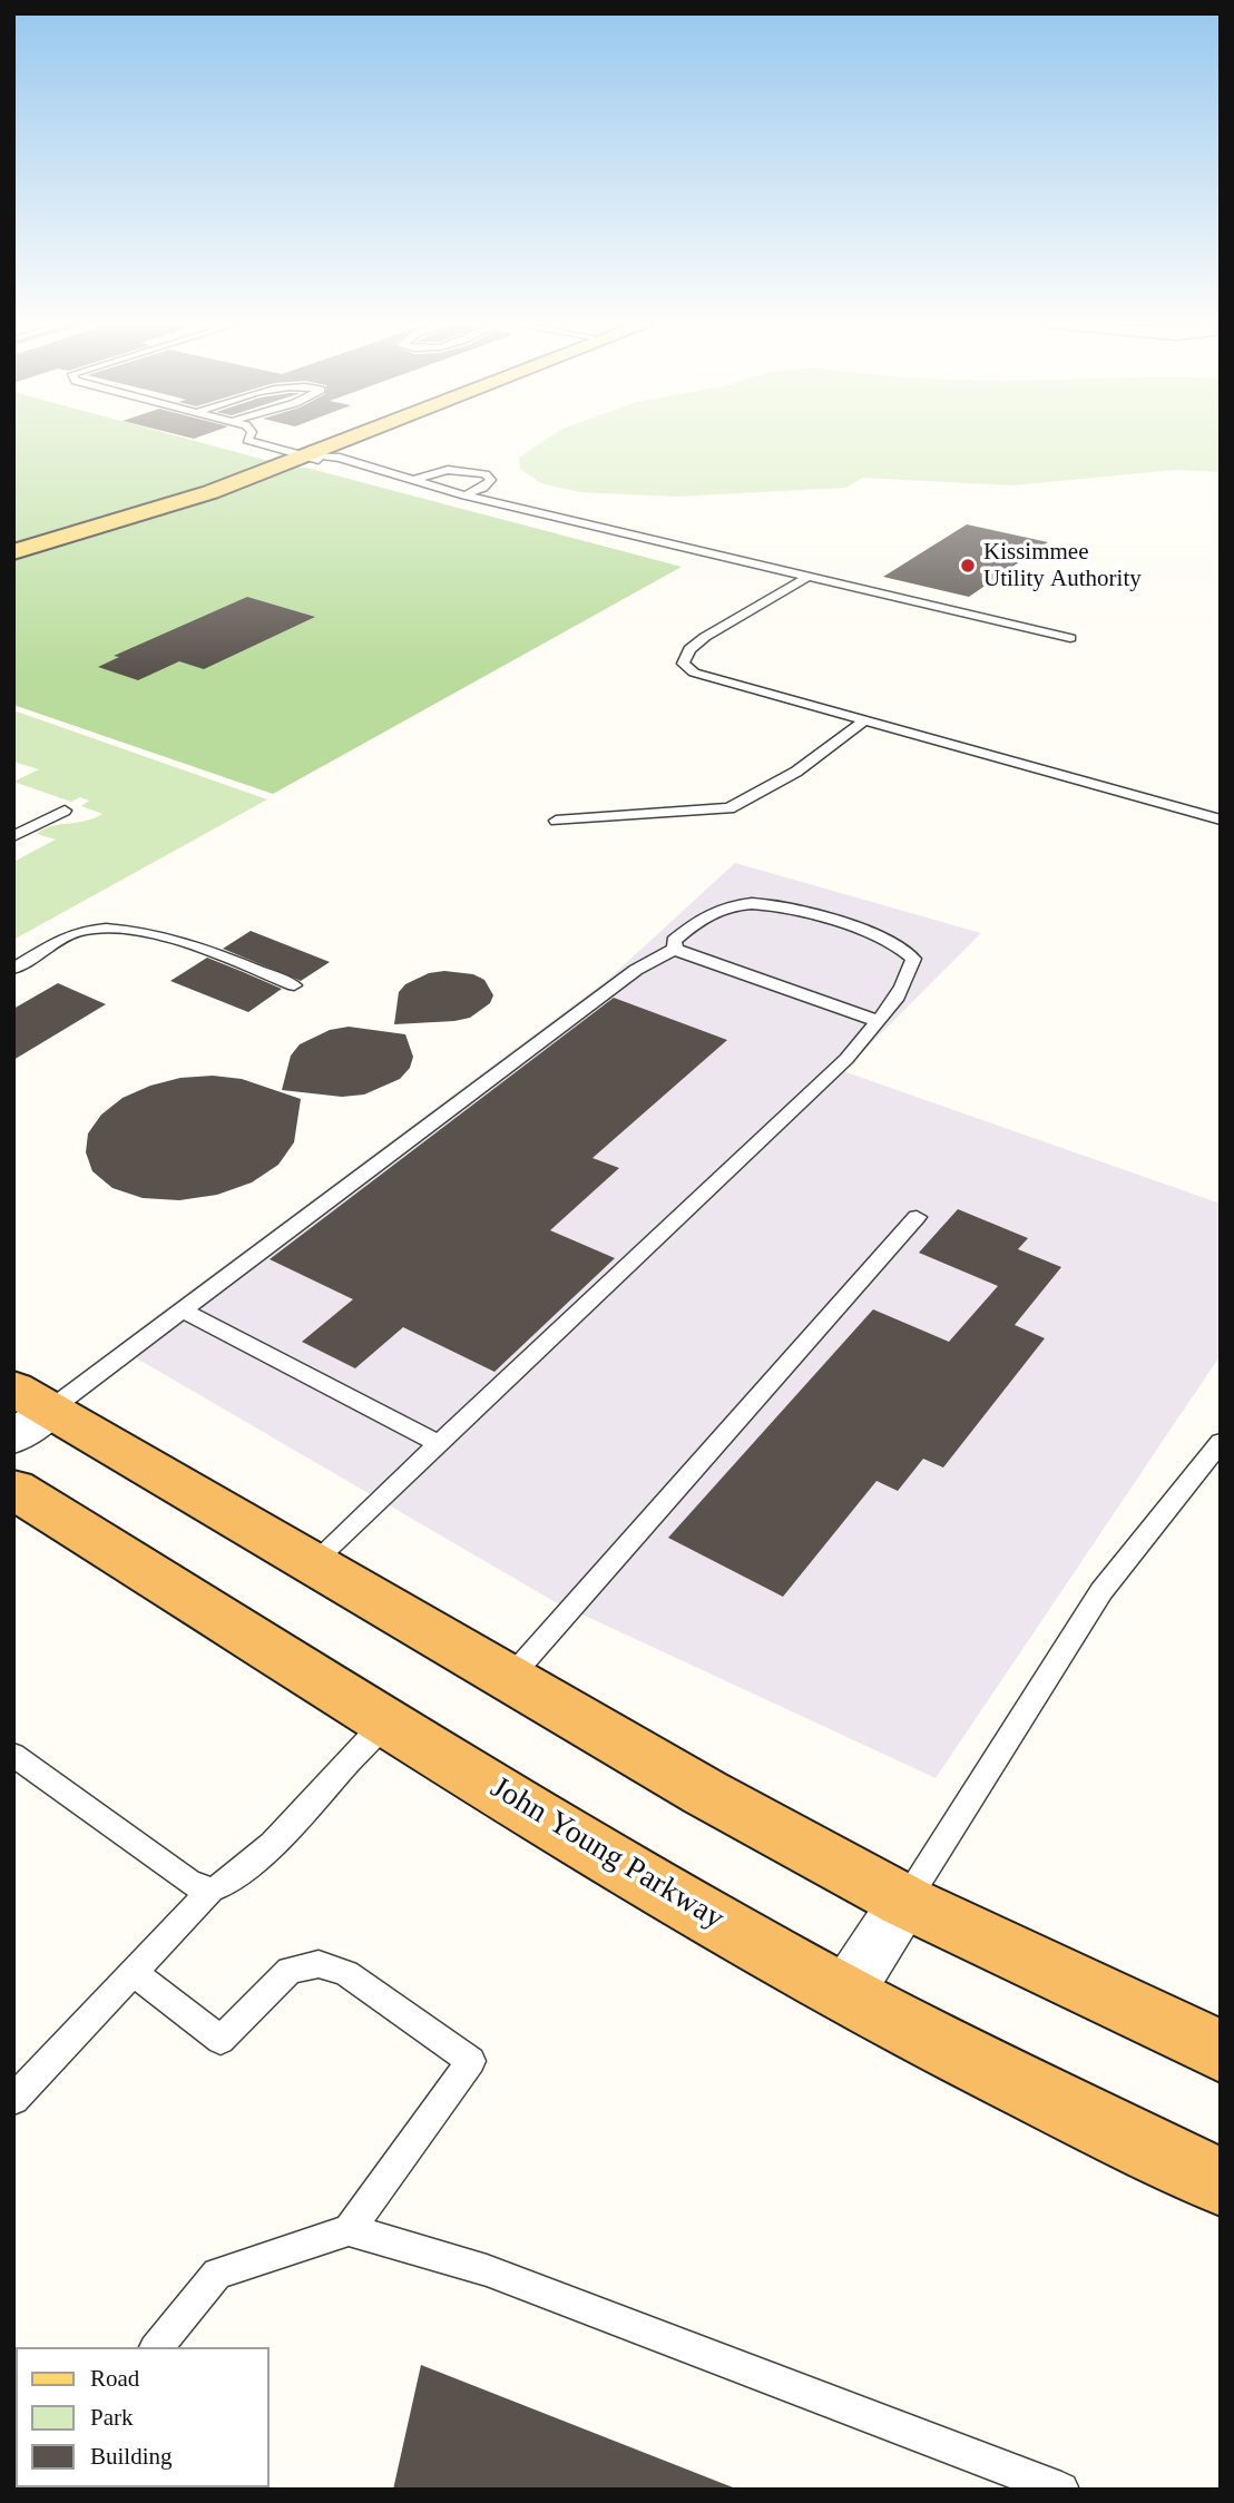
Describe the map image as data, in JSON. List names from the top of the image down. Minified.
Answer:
{"streets":{"highway":["John Young Parkway"]},"places":["Kissimmee Utility Authority"],"legend":["Road","Park","Building"]}
